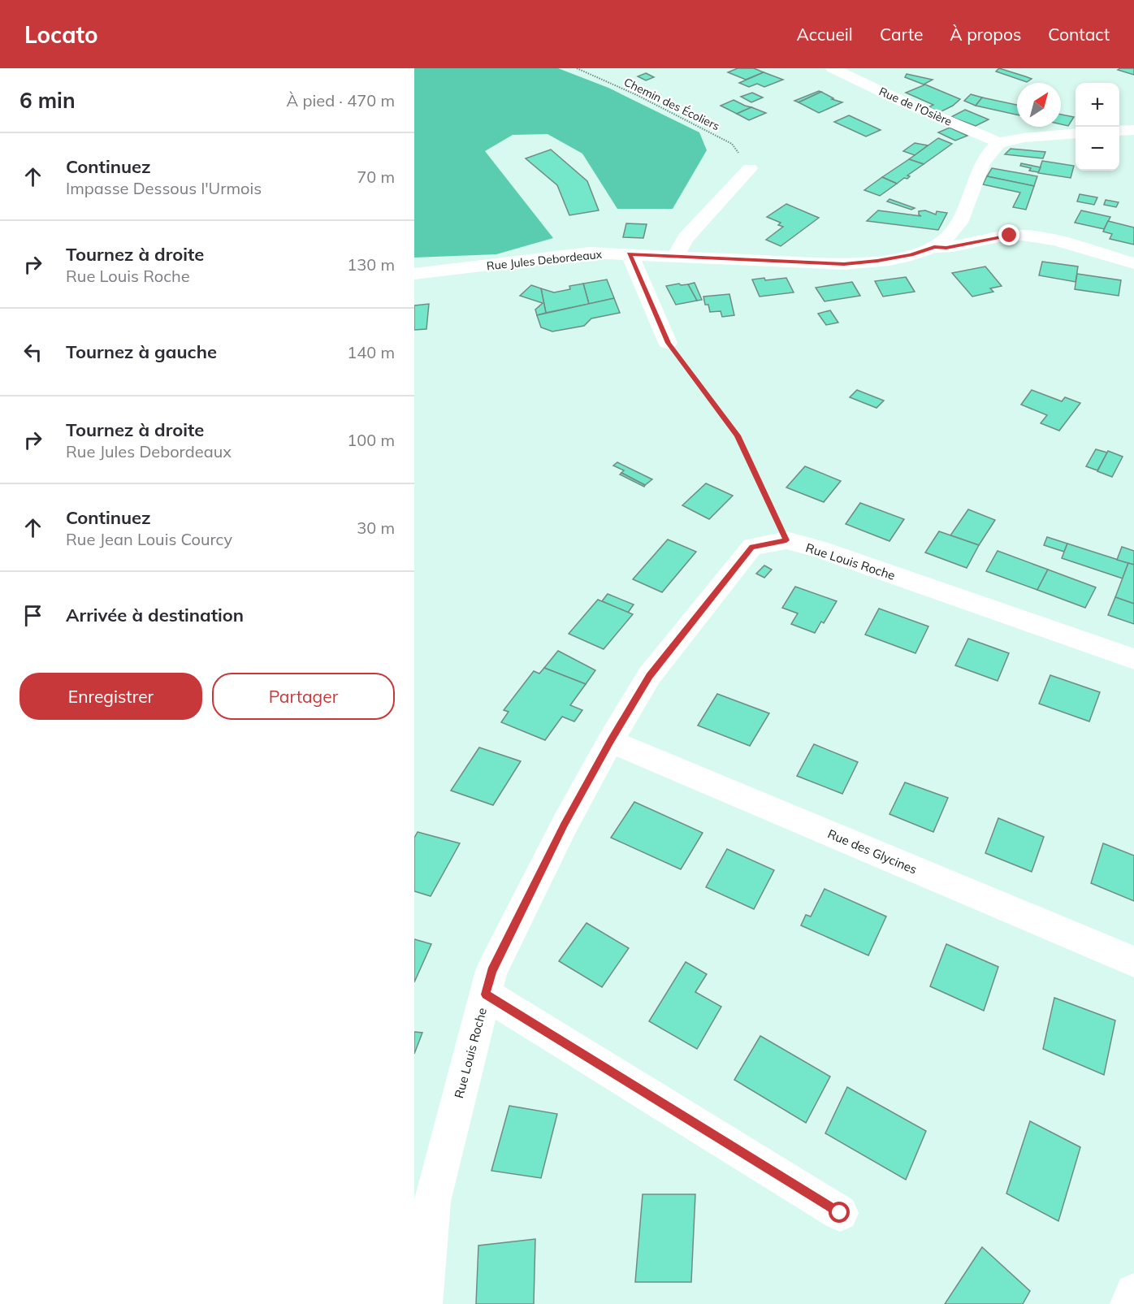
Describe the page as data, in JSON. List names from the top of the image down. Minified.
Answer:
{"streets":{"street":["Rue de l'Osière","Rue Jules Debordeaux","Rue Louis Roche","Rue des Glycines"],"path":["Chemin des Écoliers"]},"crossings":[["Rue de l'Osière","Rue Jules Debordeaux"],["Rue Louis Roche","Rue des Glycines"]],"north":"top right","page":{"header":"Locato","nav":["Accueil","Carte","À propos","Contact"],"heading":["6 min","À pied · 470 m"],"map_buttons":["+","−"],"list":[["Continuez","Impasse Dessous l'Urmois","70 m"],["Tournez à droite","Rue Louis Roche","130 m"],["Tournez à gauche","140 m"],["Tournez à droite","Rue Jules Debordeaux","100 m"],["Continuez","Rue Jean Louis Courcy","30 m"],"Arrivée à destination"],"buttons":["Enregistrer","Partager"]}}
